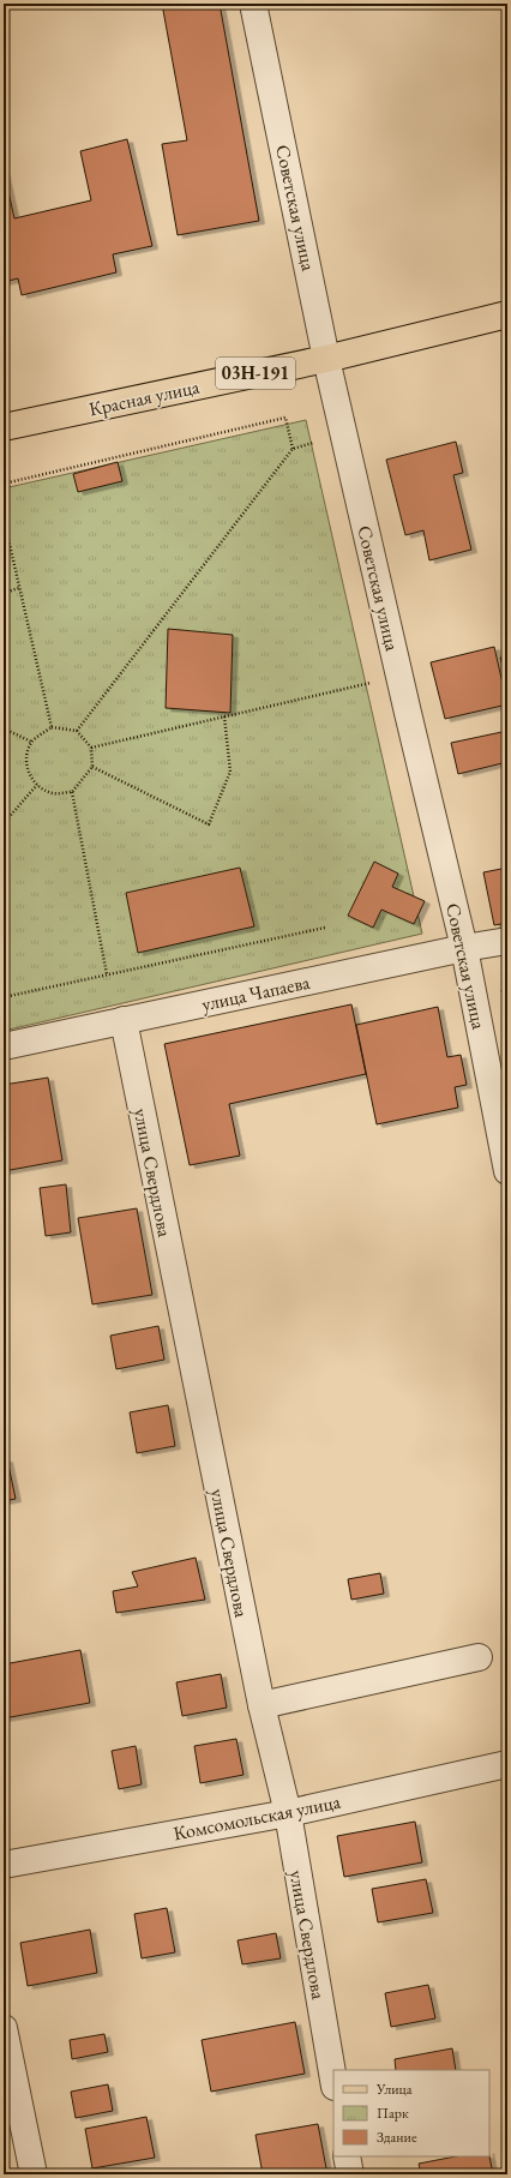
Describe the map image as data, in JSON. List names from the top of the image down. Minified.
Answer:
{"streets":{"main road":["03Н-191","Красная улица"],"street":["Советская улица","улица Чапаева","улица Свердлова","Комсомольская улица"]},"crossings":[["Советская улица","Красная улица"],["Советская улица","улица Чапаева"],["улица Чапаева","улица Свердлова"],["улица Свердлова","Комсомольская улица"]],"legend":["Улица","Парк","Здание"]}
